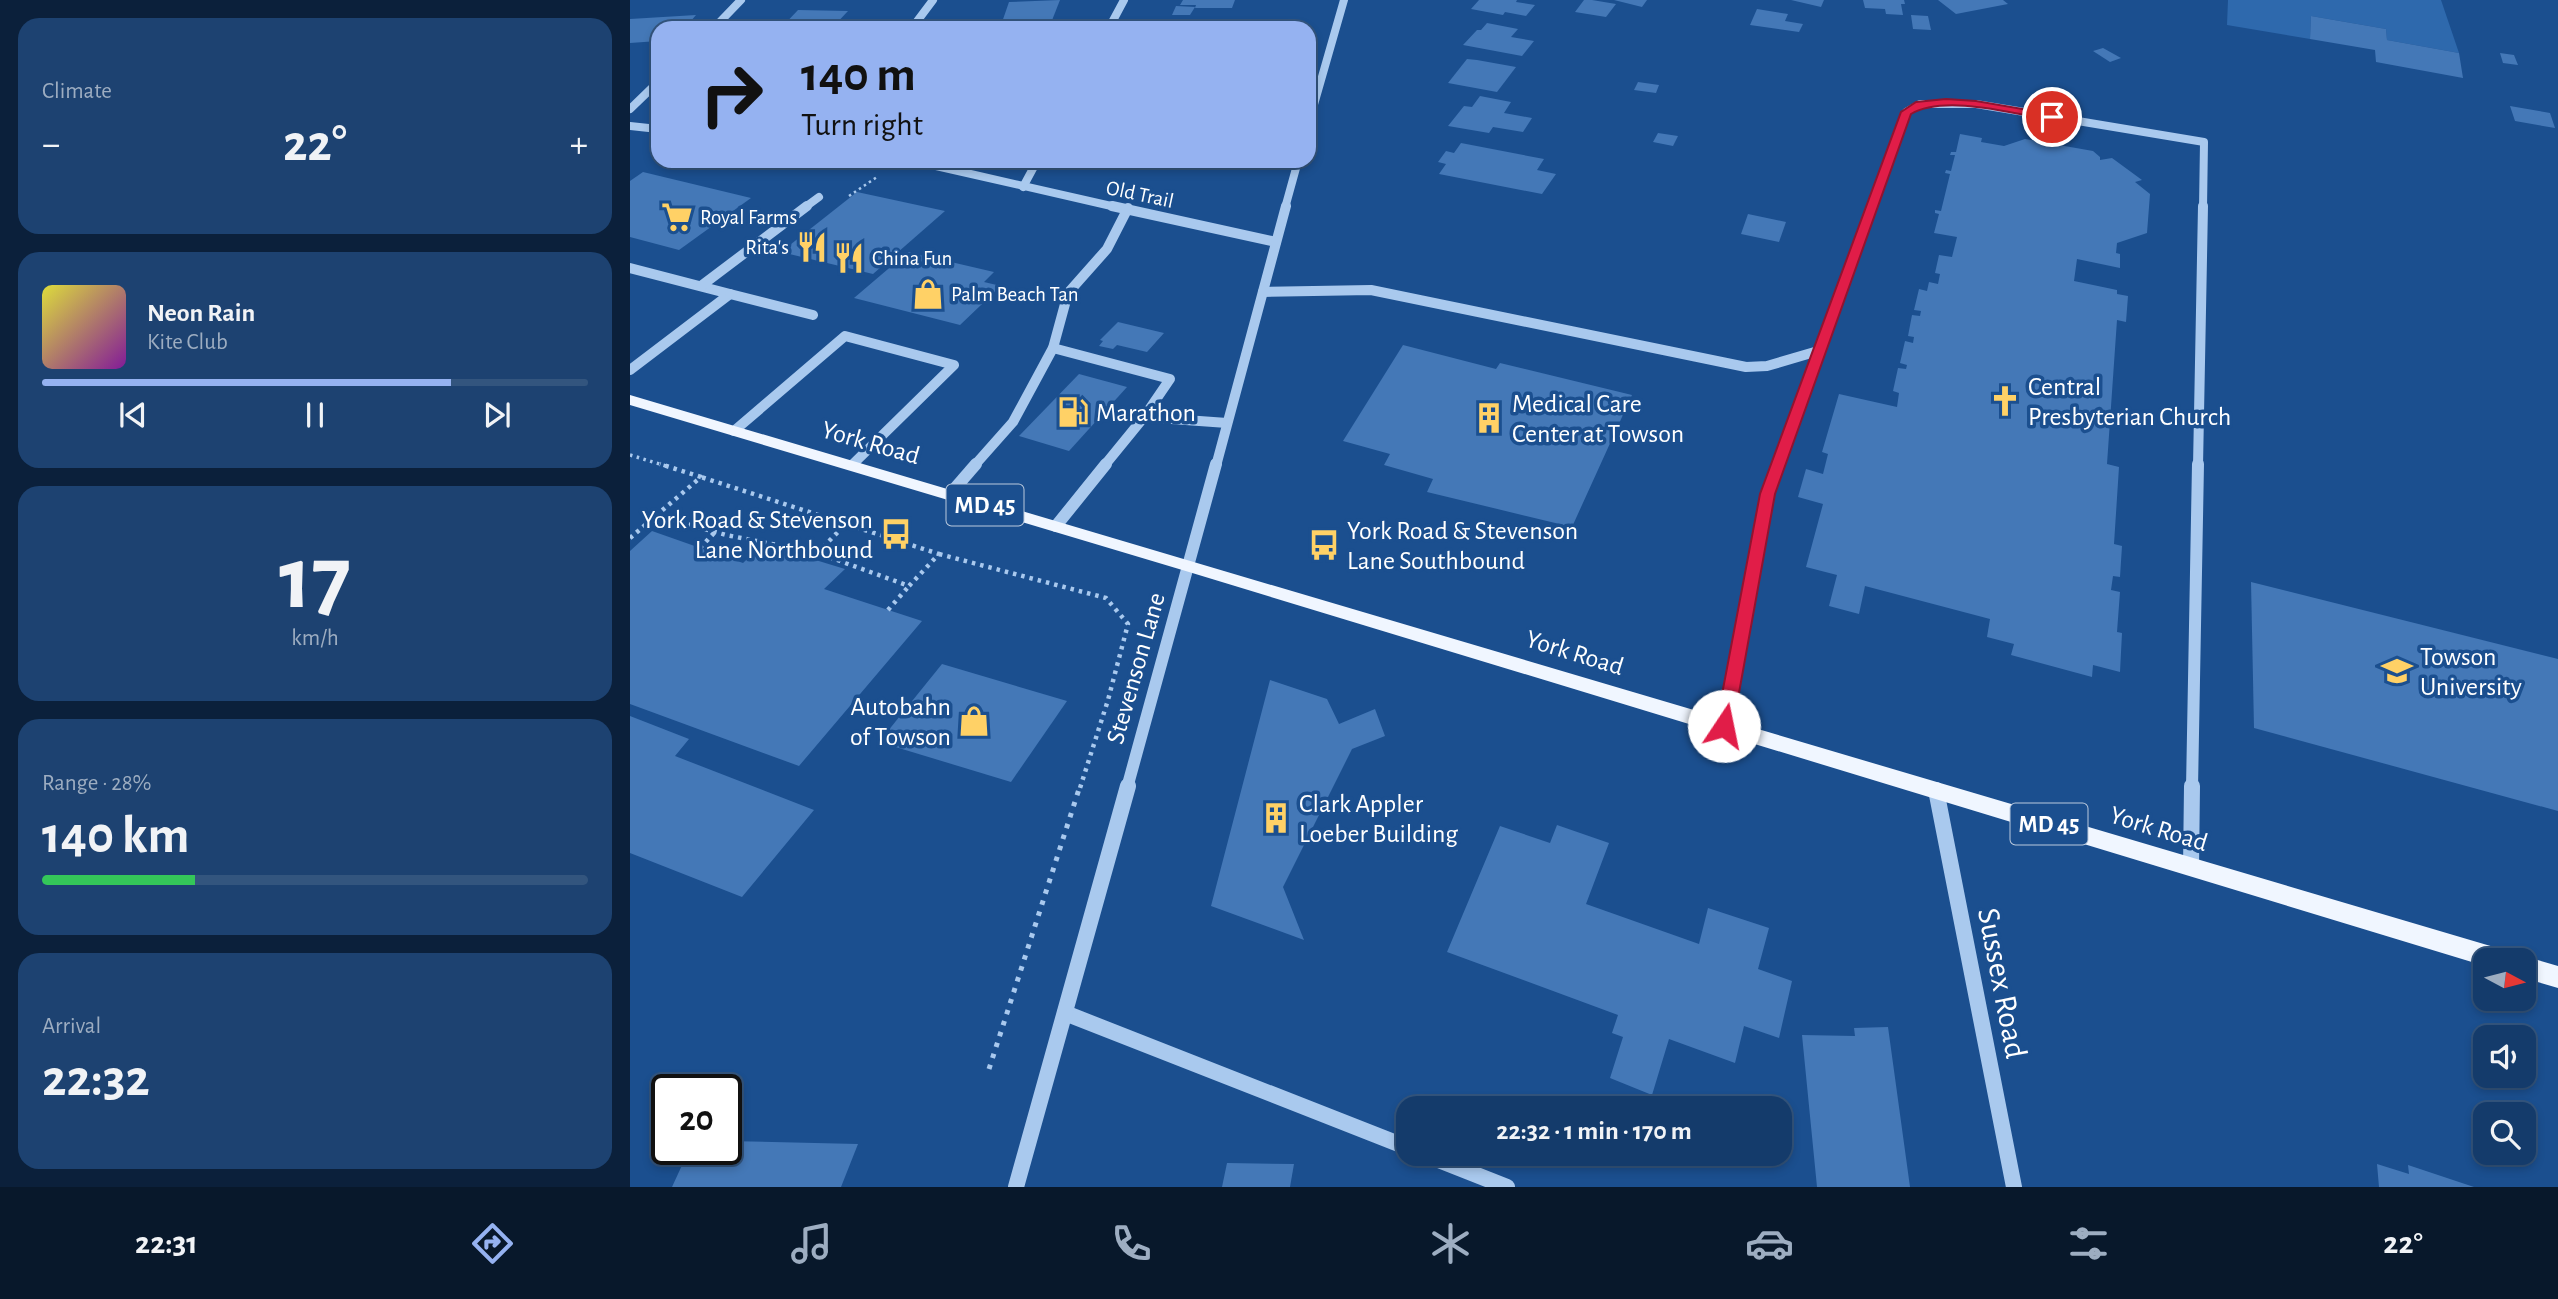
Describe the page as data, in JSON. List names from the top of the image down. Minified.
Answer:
{"streets":{"main road":["York Road","MD 45"],"street":["Old Trail","Stevenson Lane","Sussex Road"]},"crossings":[["Old Trail","Stevenson Lane"],["York Road","Stevenson Lane"],["York Road","Sussex Road"]],"places":{"supermarket":["Royal Farms"],"restaurant":["Rita's","China Fun"],"shop":["Palm Beach Tan","Autobahn of Towson"],"church":["Central Presbyterian Church"],"fuel station":["Marathon"],"building":["Medical Care Center at Towson","Clark Appler Loeber Building"],"bus stop":["York Road & Stevenson Lane Northbound","York Road & Stevenson Lane Southbound"],"school or university":["Towson University"]},"north":"right","page":{"tile":["Climate",["17","km/h"],["Range · 28%","140 km"],["Arrival","22:32"]],"turn":["140 m","Turn right"],"heat":["−","22°","+"],"song":["Neon Rain","Kite Club"],"limit":"20","trip":"22:32 · 1 min · 170 m","tabs":["22:31","22°"]}}
